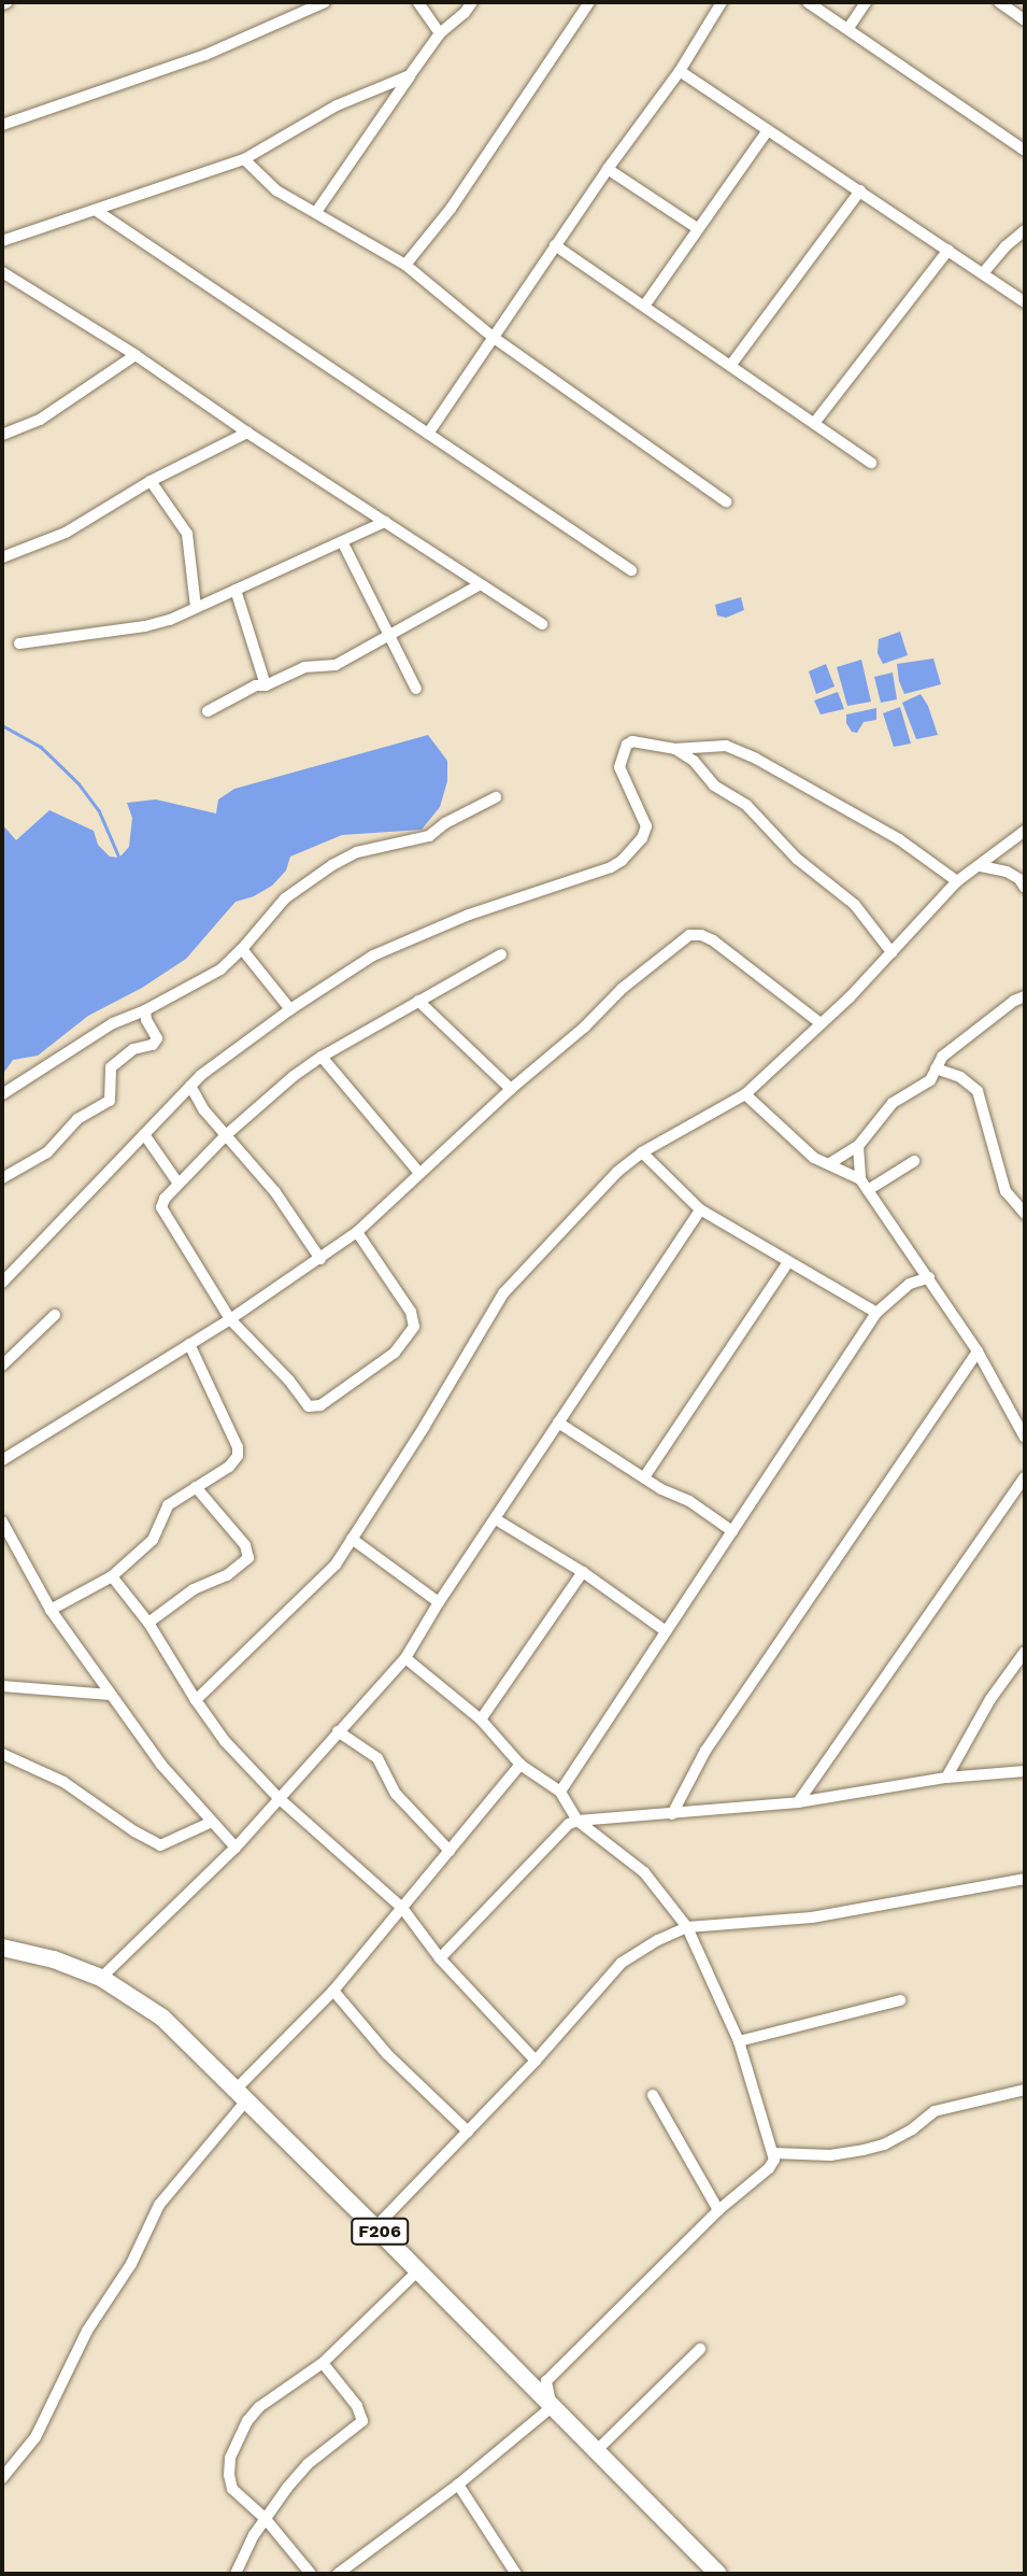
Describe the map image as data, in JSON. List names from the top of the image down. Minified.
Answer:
{"streets":{"main road":["F206"]}}
